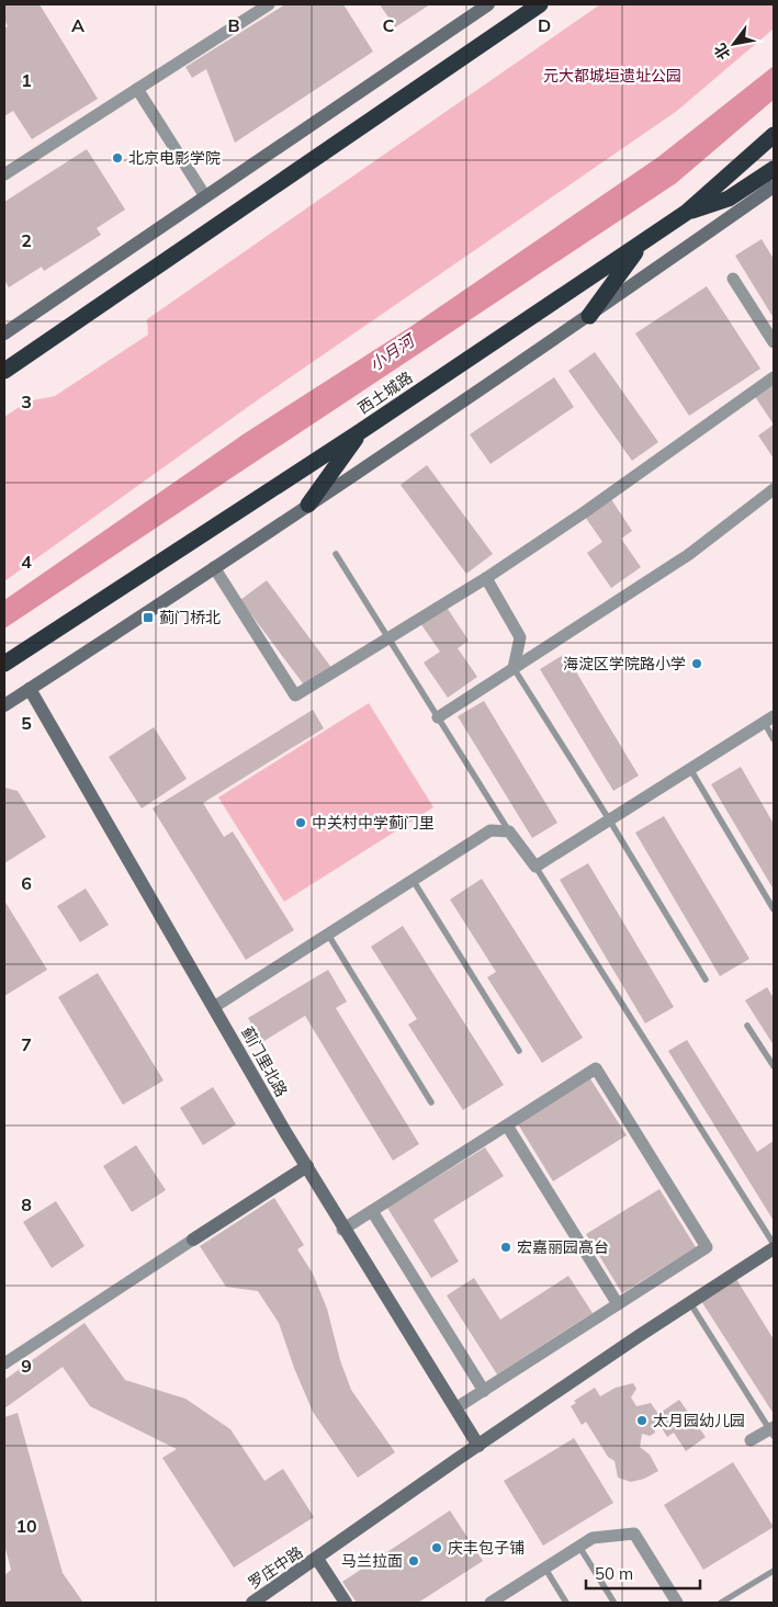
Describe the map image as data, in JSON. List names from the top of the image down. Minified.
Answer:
{"streets":{"highway":["西土城路"],"street":["蓟门里北路","罗庄中路"]},"crossings":[["蓟门里北路","罗庄中路"]],"water":["小月河"],"parks":["元大都城垣遗址公园"],"places":{"other":["北京电影学院","海淀区学院路小学","中关村中学蓟门里","宏嘉丽园高台","太月园幼儿园","庆丰包子铺","马兰拉面"],"transit":["蓟门桥北"]},"scale_bar":"50 m","north":"bottom left","grid":{"columns":["A","B","C","D"],"rows":["1","2","3","4","5","6","7","8","9","10"]}}
